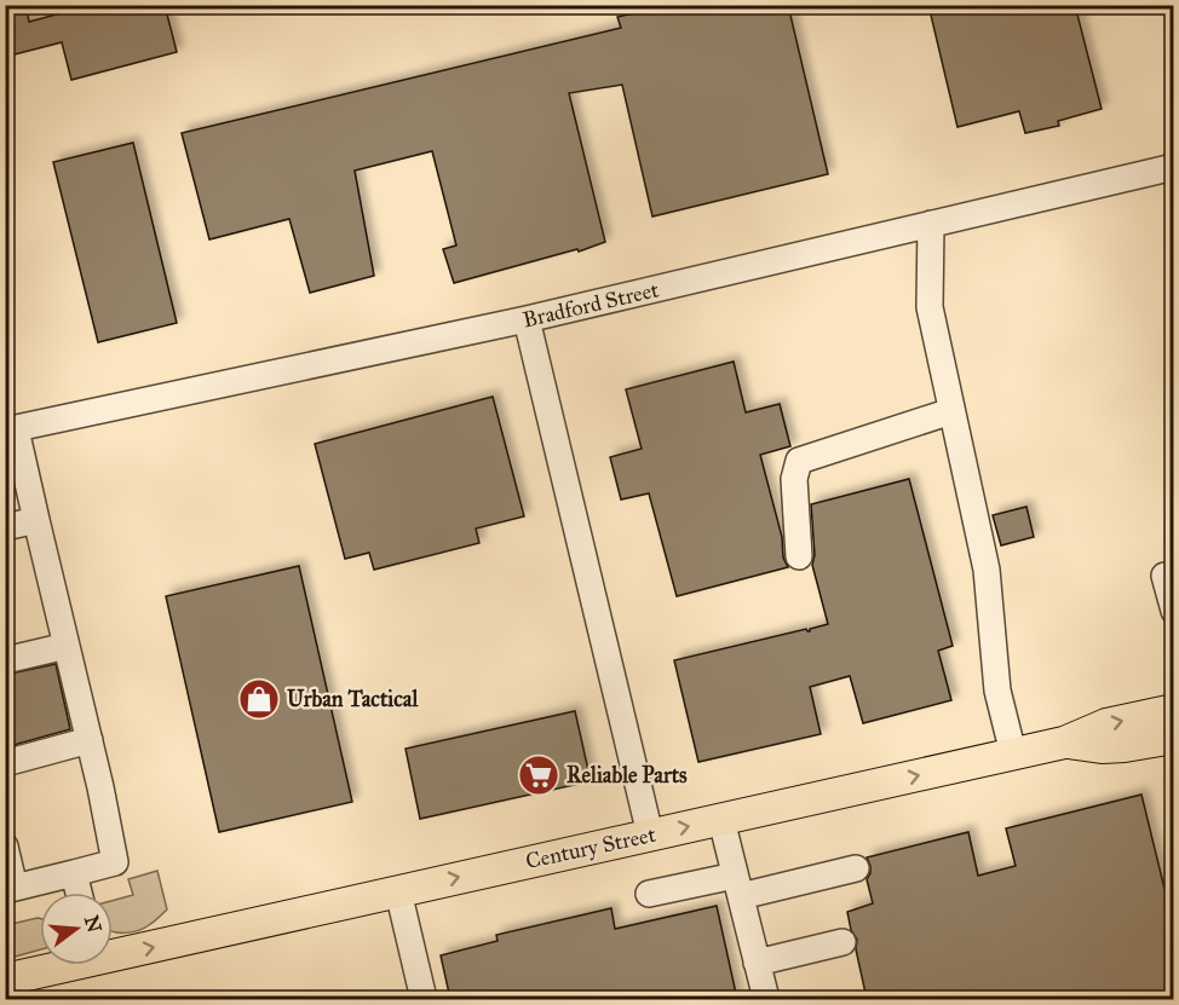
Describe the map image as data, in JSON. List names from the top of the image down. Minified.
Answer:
{"streets":{"main road":["Century Street"],"street":["Bradford Street"]},"one_way":["Century Street"],"places":{"shop":["Urban Tactical"],"supermarket":["Reliable Parts"]},"north":"right"}
